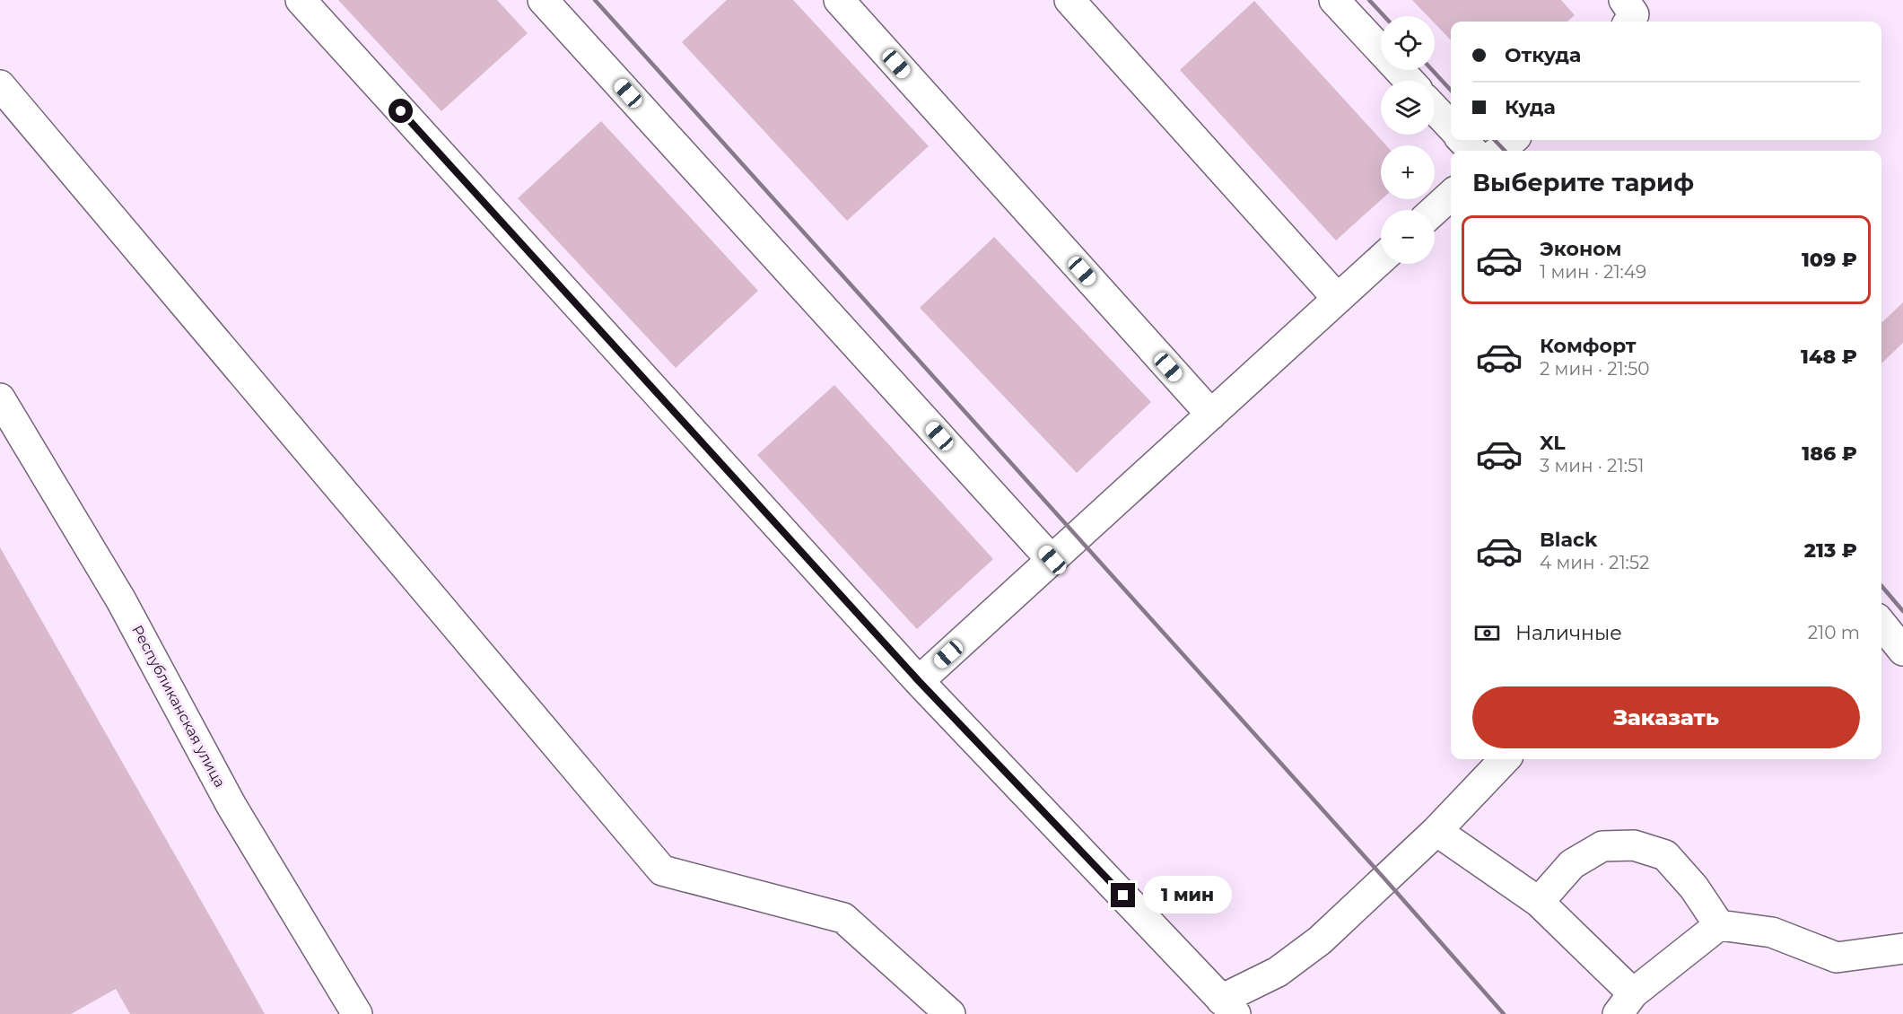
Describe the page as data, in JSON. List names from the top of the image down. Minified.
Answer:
{"streets":{"street":["Республиканская улица"]},"page":{"map_buttons":["+","−"],"banner":["Откуда","Куда"],"heading":"Выберите тариф","list":[{"name":"Эконом","note":"1 мин · 21:49","value":"109 ₽"},{"name":"Комфорт","note":"2 мин · 21:50","value":"148 ₽"},{"name":"XL","note":"3 мин · 21:51","value":"186 ₽"},{"name":"Black","note":"4 мин · 21:52","value":"213 ₽"}],"pay":["Наличные","210 m"],"buttons":"Заказать","bubble":"1 мин"}}
